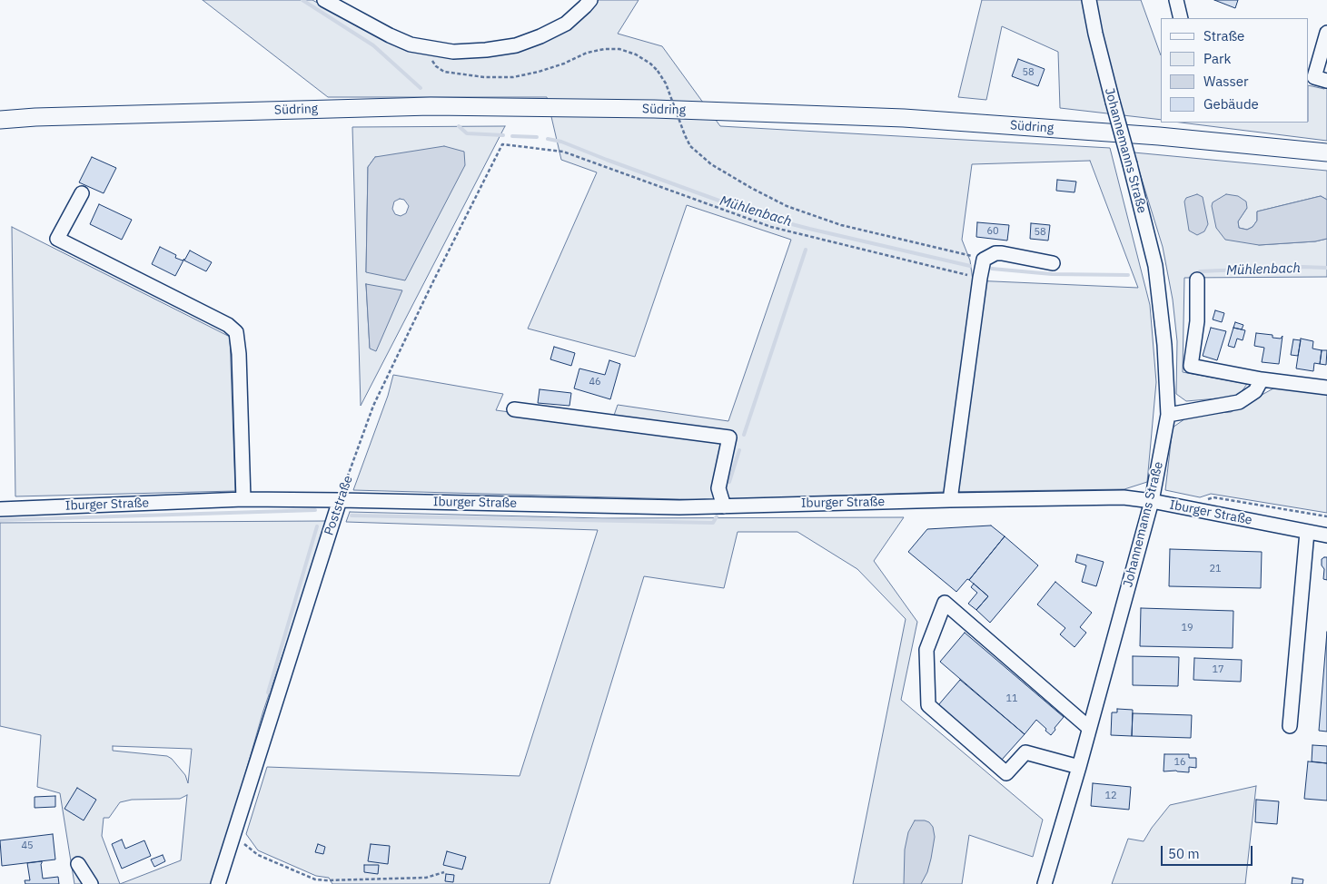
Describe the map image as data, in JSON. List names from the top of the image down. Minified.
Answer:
{"streets":{"main road":["Südring"],"street":["Johannemanns Straße","Iburger Straße","Poststraße"]},"crossings":[["Johannemanns Straße","Iburger Straße"],["Iburger Straße","Poststraße"]],"water":["Mühlenbach"],"house_numbers":["58","60","58","46","21","19","17","11","16","12","45"],"legend":["Straße","Park","Wasser","Gebäude"],"scale_bar":"50 m"}
